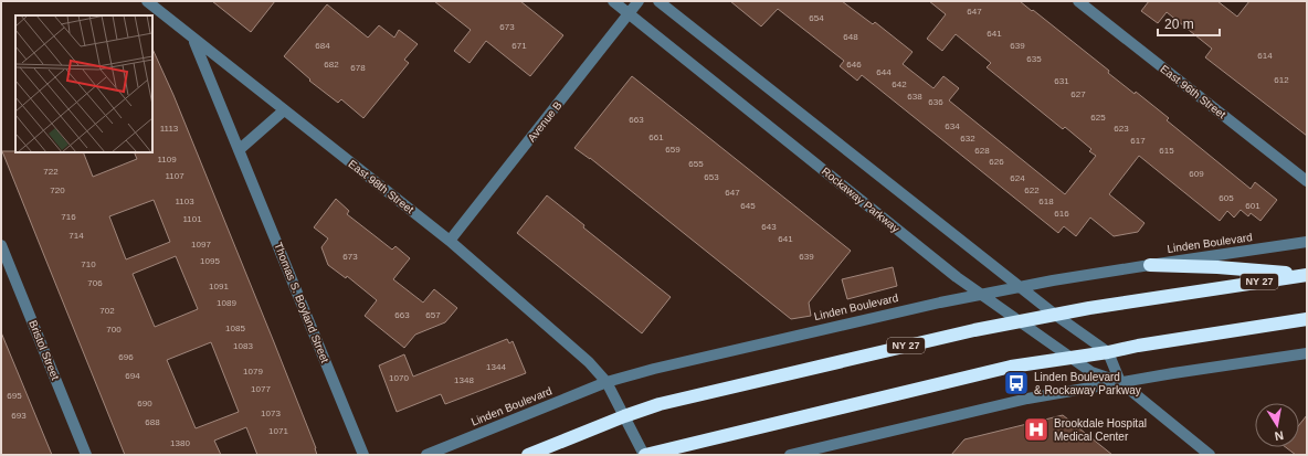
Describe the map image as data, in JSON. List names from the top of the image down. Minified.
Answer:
{"streets":{"highway":["NY 27"],"street":["East 96th Street","Avenue B","East 98th Street","Rockaway Parkway","Linden Boulevard","Thomas S. Boyland Street","Bristol Street"]},"crossings":[["Avenue B","East 98th Street"],["Avenue B","Rockaway Parkway"],["East 98th Street","Linden Boulevard"],["East 98th Street","NY 27"],["East 98th Street","Thomas S. Boyland Street"],["Rockaway Parkway","Linden Boulevard"],["Rockaway Parkway","NY 27"]],"places":{"bus stop":["Linden Boulevard & Rockaway Parkway"],"hospital":["Brookdale Hospital Medical Center"]},"house_numbers":["647","654","673","641","648","684","671","639","614","635","682","646","678","644","612","631","642","627","638","636","625","663","634","1113","623","661","632","617","659","628","615","1109","626","655","722","609","1107","653","624","720","622","647","605","1103","618","645","601","616","716","1101","643","714","641","1097","673","639","1095","710","706","1091","1089","702","663","657","1085","700","1083","696","1344","1079","694","1070","1348","1077","695","690","1073","693","688","1071","1380"],"scale_bar":"20 m","north":"bottom"}
